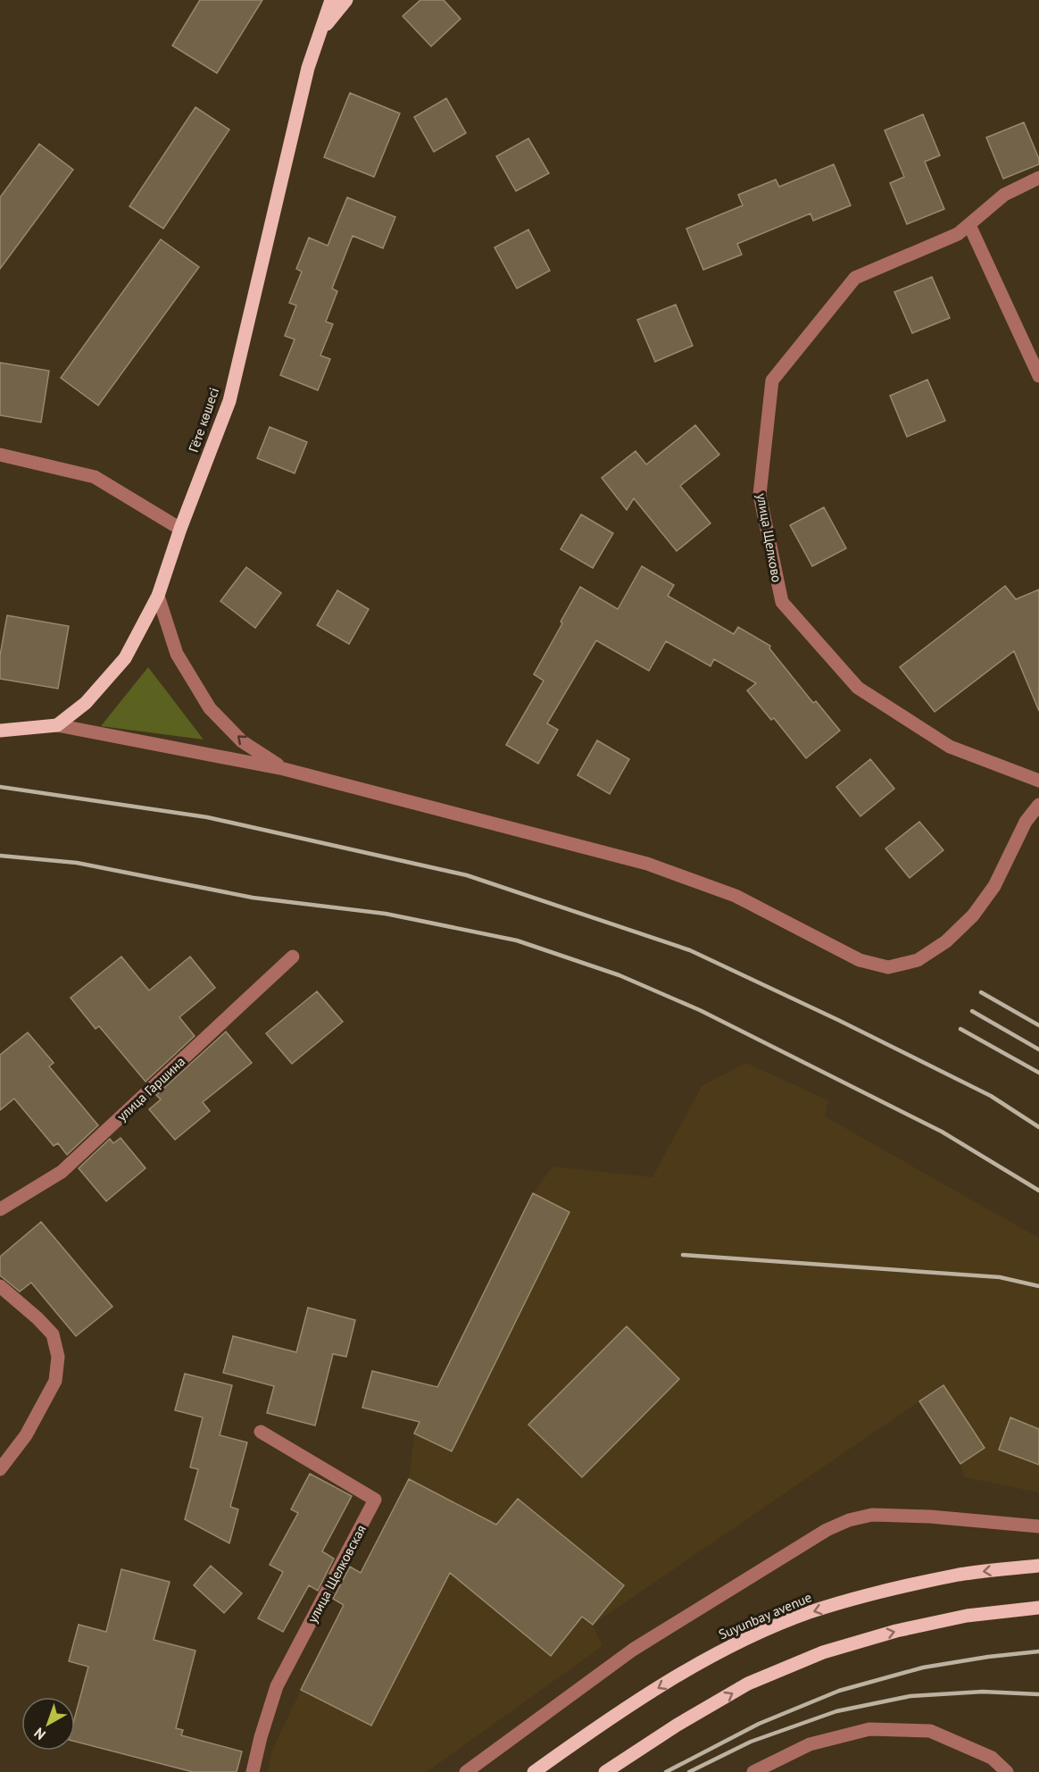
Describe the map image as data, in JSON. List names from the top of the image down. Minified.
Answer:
{"streets":{"main road":["Гёте көшесі","Suyunbay avenue"],"street":["улица Щелково","улица Гаршина","улица Щелковская"]},"north":"bottom left"}
